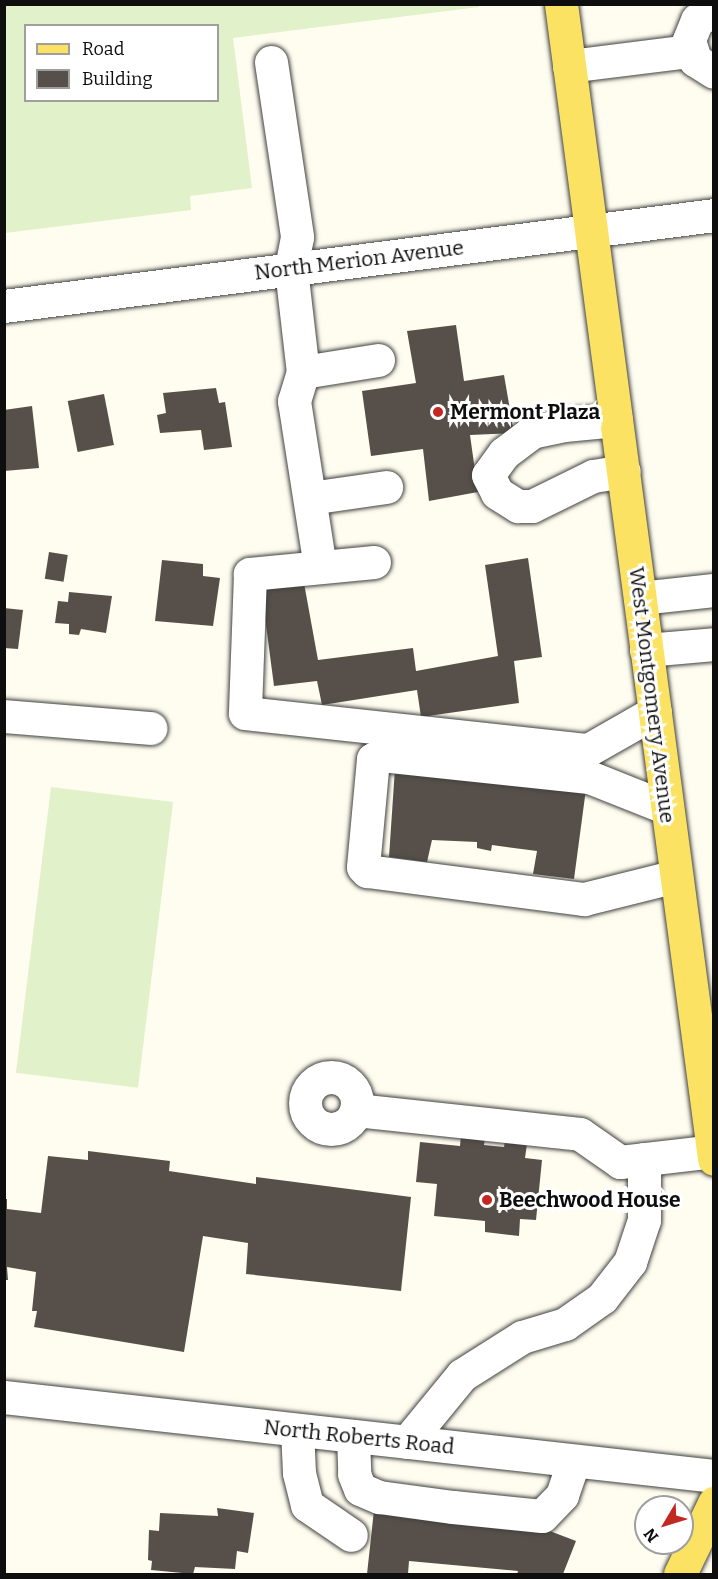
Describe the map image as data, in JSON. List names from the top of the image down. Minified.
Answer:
{"streets":{"main road":["West Montgomery Avenue"],"street":["North Merion Avenue","North Roberts Road"]},"crossings":[["North Merion Avenue","West Montgomery Avenue"]],"places":["Mermont Plaza","Beechwood House"],"legend":["Road","Building"],"north":"bottom left"}
